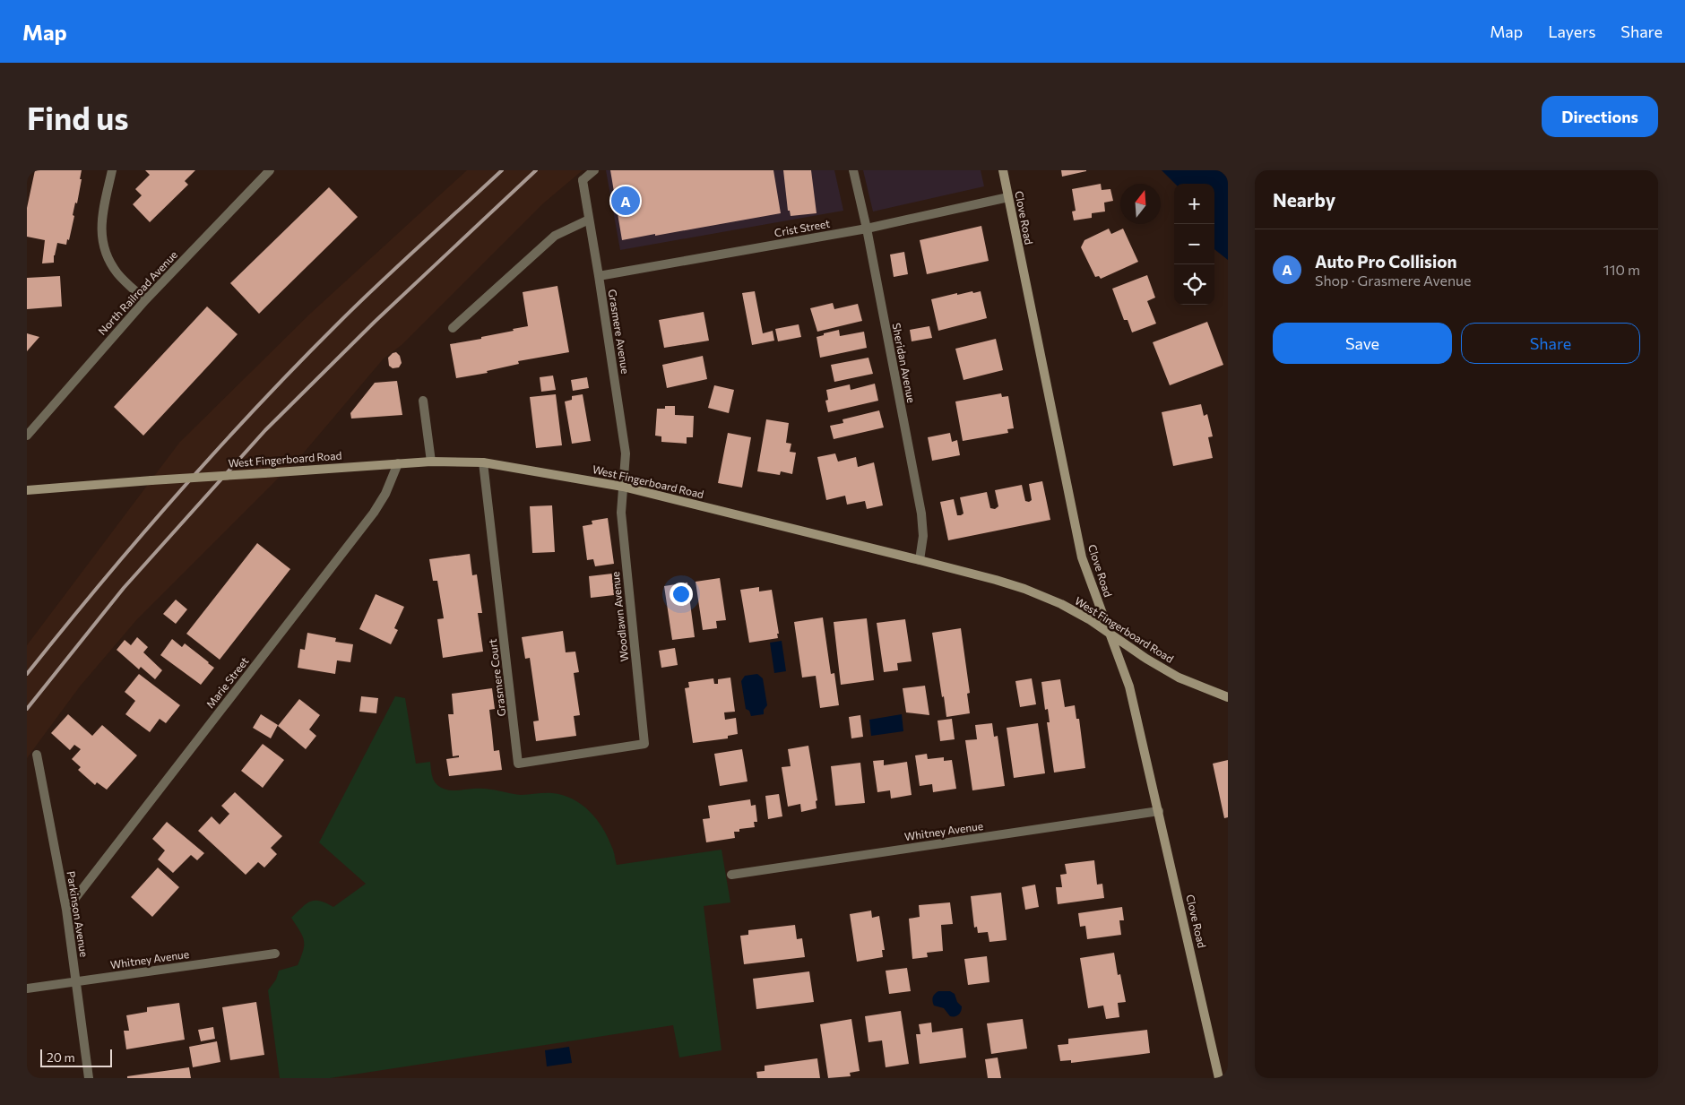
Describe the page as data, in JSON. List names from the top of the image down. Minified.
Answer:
{"streets":{"street":["Clove Road","Crist Street","North Railroad Avenue","Grasmere Avenue","Sheridan Avenue","West Fingerboard Road","Woodlawn Avenue","Grasmere Court","Marie Street","Whitney Avenue","Parkinson Avenue"]},"crossings":[["Clove Road","Crist Street"],["Clove Road","West Fingerboard Road"],["Clove Road","Whitney Avenue"],["Crist Street","Grasmere Avenue"],["Crist Street","Sheridan Avenue"],["Grasmere Avenue","West Fingerboard Road"],["Grasmere Avenue","Woodlawn Avenue"],["Sheridan Avenue","West Fingerboard Road"],["West Fingerboard Road","Woodlawn Avenue"],["West Fingerboard Road","Grasmere Court"],["West Fingerboard Road","Marie Street"],["Woodlawn Avenue","Grasmere Court"],["Marie Street","Parkinson Avenue"],["Whitney Avenue","Parkinson Avenue"]],"scale_bar":"20 m","north":"top","page":{"header":"Map","nav":["Map","Layers","Share"],"buttons":["Directions",["Save","Share"]],"title":"Find us","heading":"Nearby","map_buttons":["+","−"],"pins":"A","list":[{"mark":"A","name":"Auto Pro Collision","note":"Shop · Grasmere Avenue","value":"110 m"}],"scale":"20 m"}}
